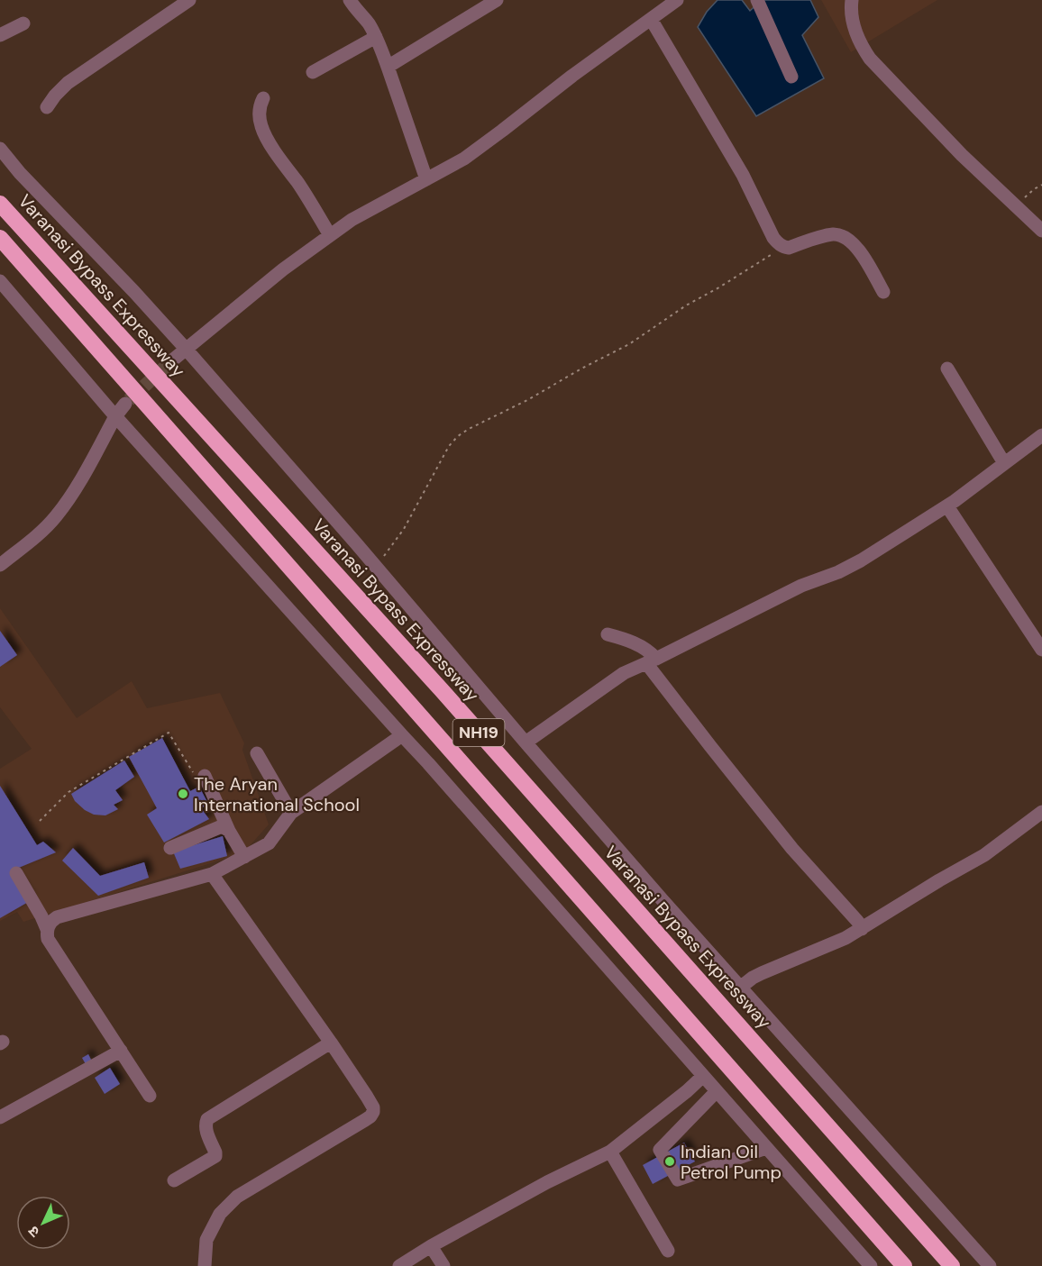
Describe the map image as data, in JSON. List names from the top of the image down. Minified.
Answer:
{"streets":{"highway":["Varanasi Bypass Expressway","NH19"]},"places":["The Aryan International School","Indian Oil Petrol Pump"],"north":"bottom left"}
